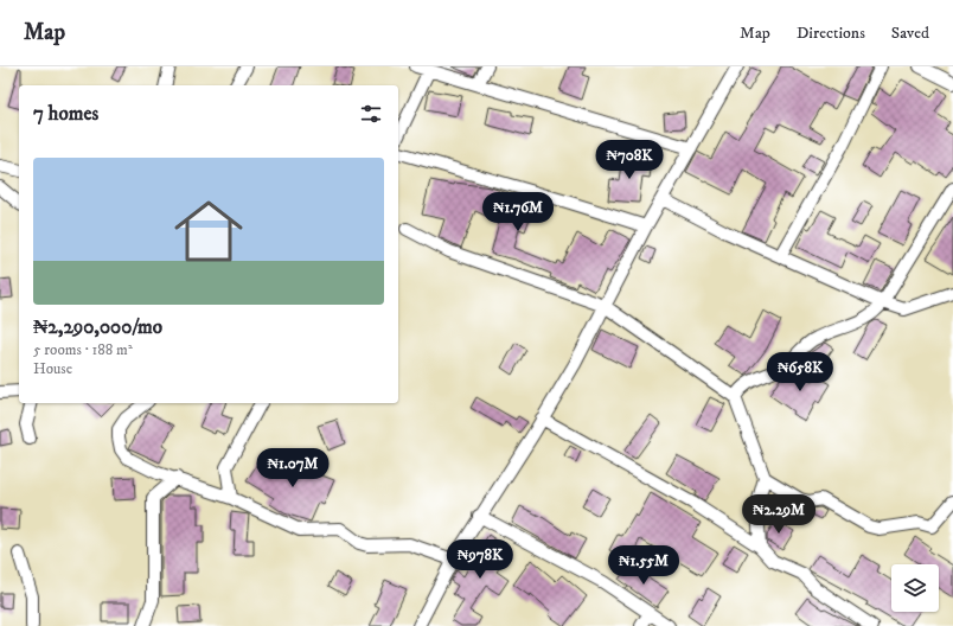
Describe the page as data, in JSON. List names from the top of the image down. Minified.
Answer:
{"page":{"header":"Map","nav":["Map","Directions","Saved"],"heading":"7 homes","price":["₦708K","₦1.76M","₦658K","₦1.07M","₦2.29M","₦978K","₦1.55M"],"list":[{"name":"₦2,290,000/mo","note":"5 rooms · 188 m² · House"}]}}
